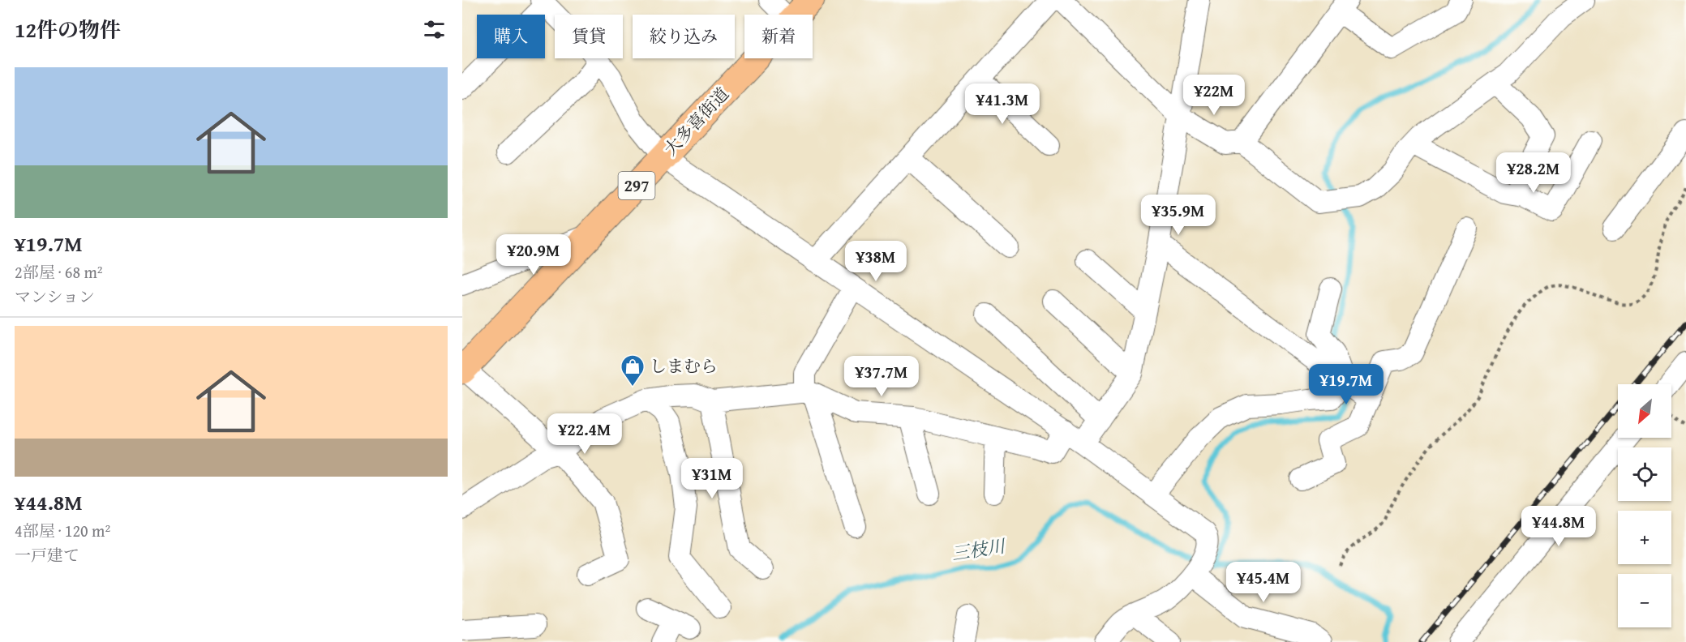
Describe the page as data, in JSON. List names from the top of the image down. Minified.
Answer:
{"streets":{"highway":["大多喜街道","297"]},"water":["三枝川"],"places":{"shop":["しまむら"]},"north":"bottom left","page":{"heading":"12件の物件","chip":["購入","賃貸","絞り込み","新着"],"list":[{"name":"¥19.7M","note":"2部屋 · 68 m² · マンション"},{"name":"¥44.8M","note":"4部屋 · 120 m² · 一戸建て"}],"price":["¥22M","¥41.3M","¥28.2M","¥35.9M","¥20.9M","¥38M","¥37.7M","¥19.7M","¥22.4M","¥31M","¥44.8M","¥45.4M"],"map_buttons":["+","−"]}}
